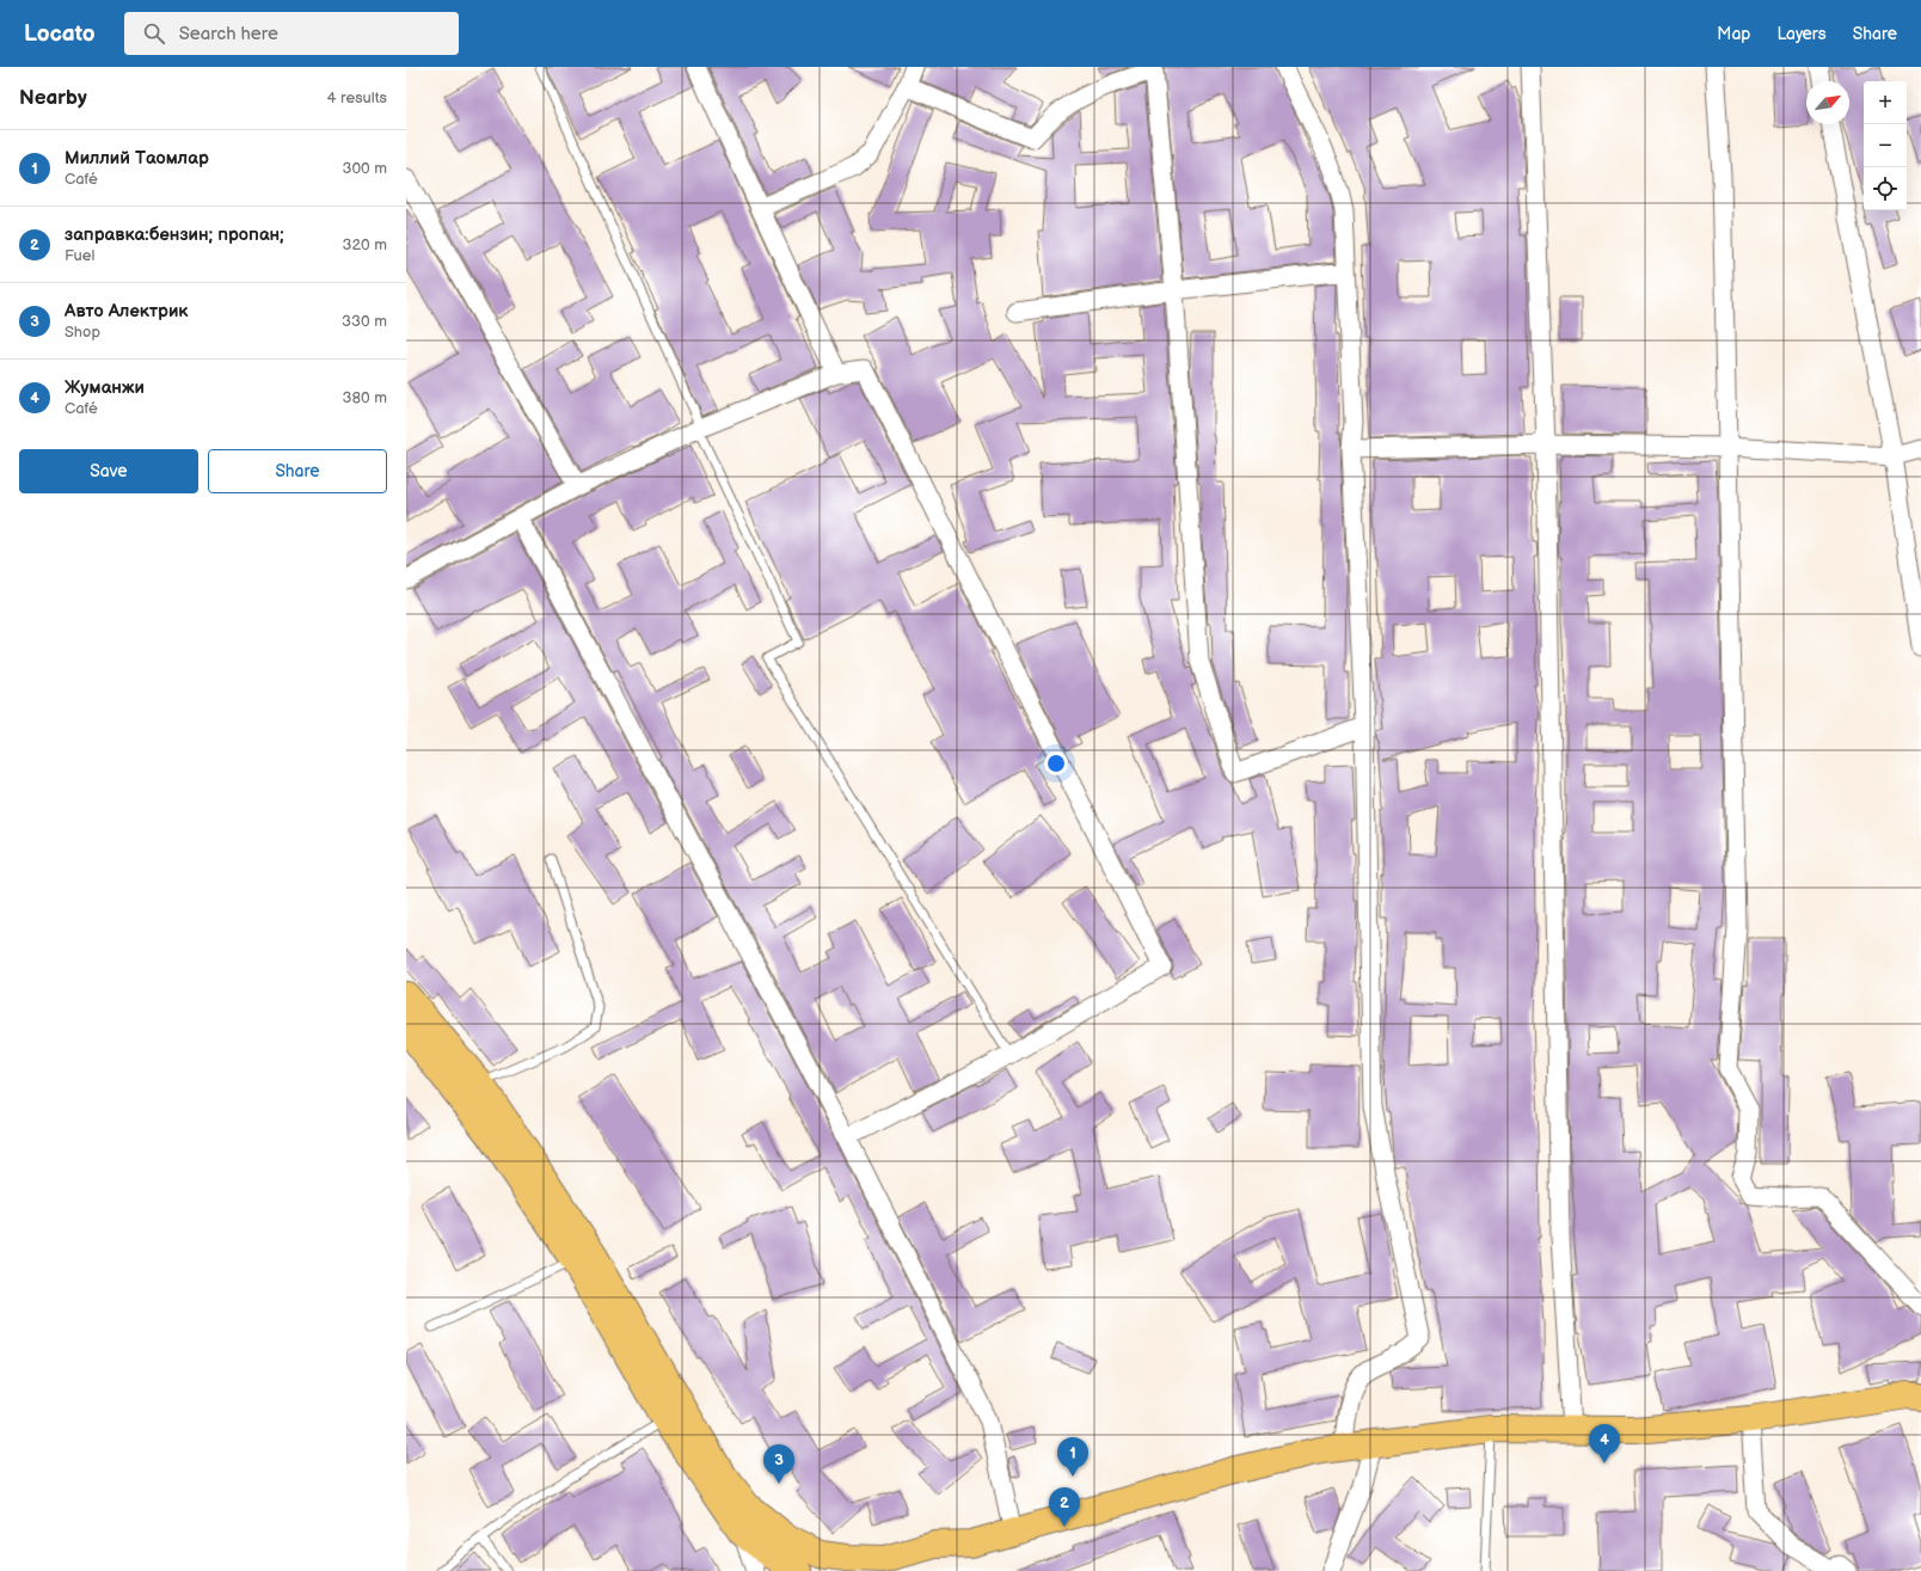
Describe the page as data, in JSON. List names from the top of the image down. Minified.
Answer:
{"north":"top right","page":{"header":"Locato","search":"Search here","nav":["Map","Layers","Share"],"heading":["Nearby","4 results"],"map_buttons":["+","−"],"list":[{"mark":"1","name":"Миллий Таомлар","note":"Café","value":"300 m"},{"mark":"2","name":"заправка:бензин; пропан;","note":"Fuel","value":"320 m"},{"mark":"3","name":"Авто Алектрик","note":"Shop","value":"330 m"},{"mark":"4","name":"Жуманжи","note":"Café","value":"380 m"}],"buttons":["Save","Share"],"pins":["4","1","3","2"]}}
